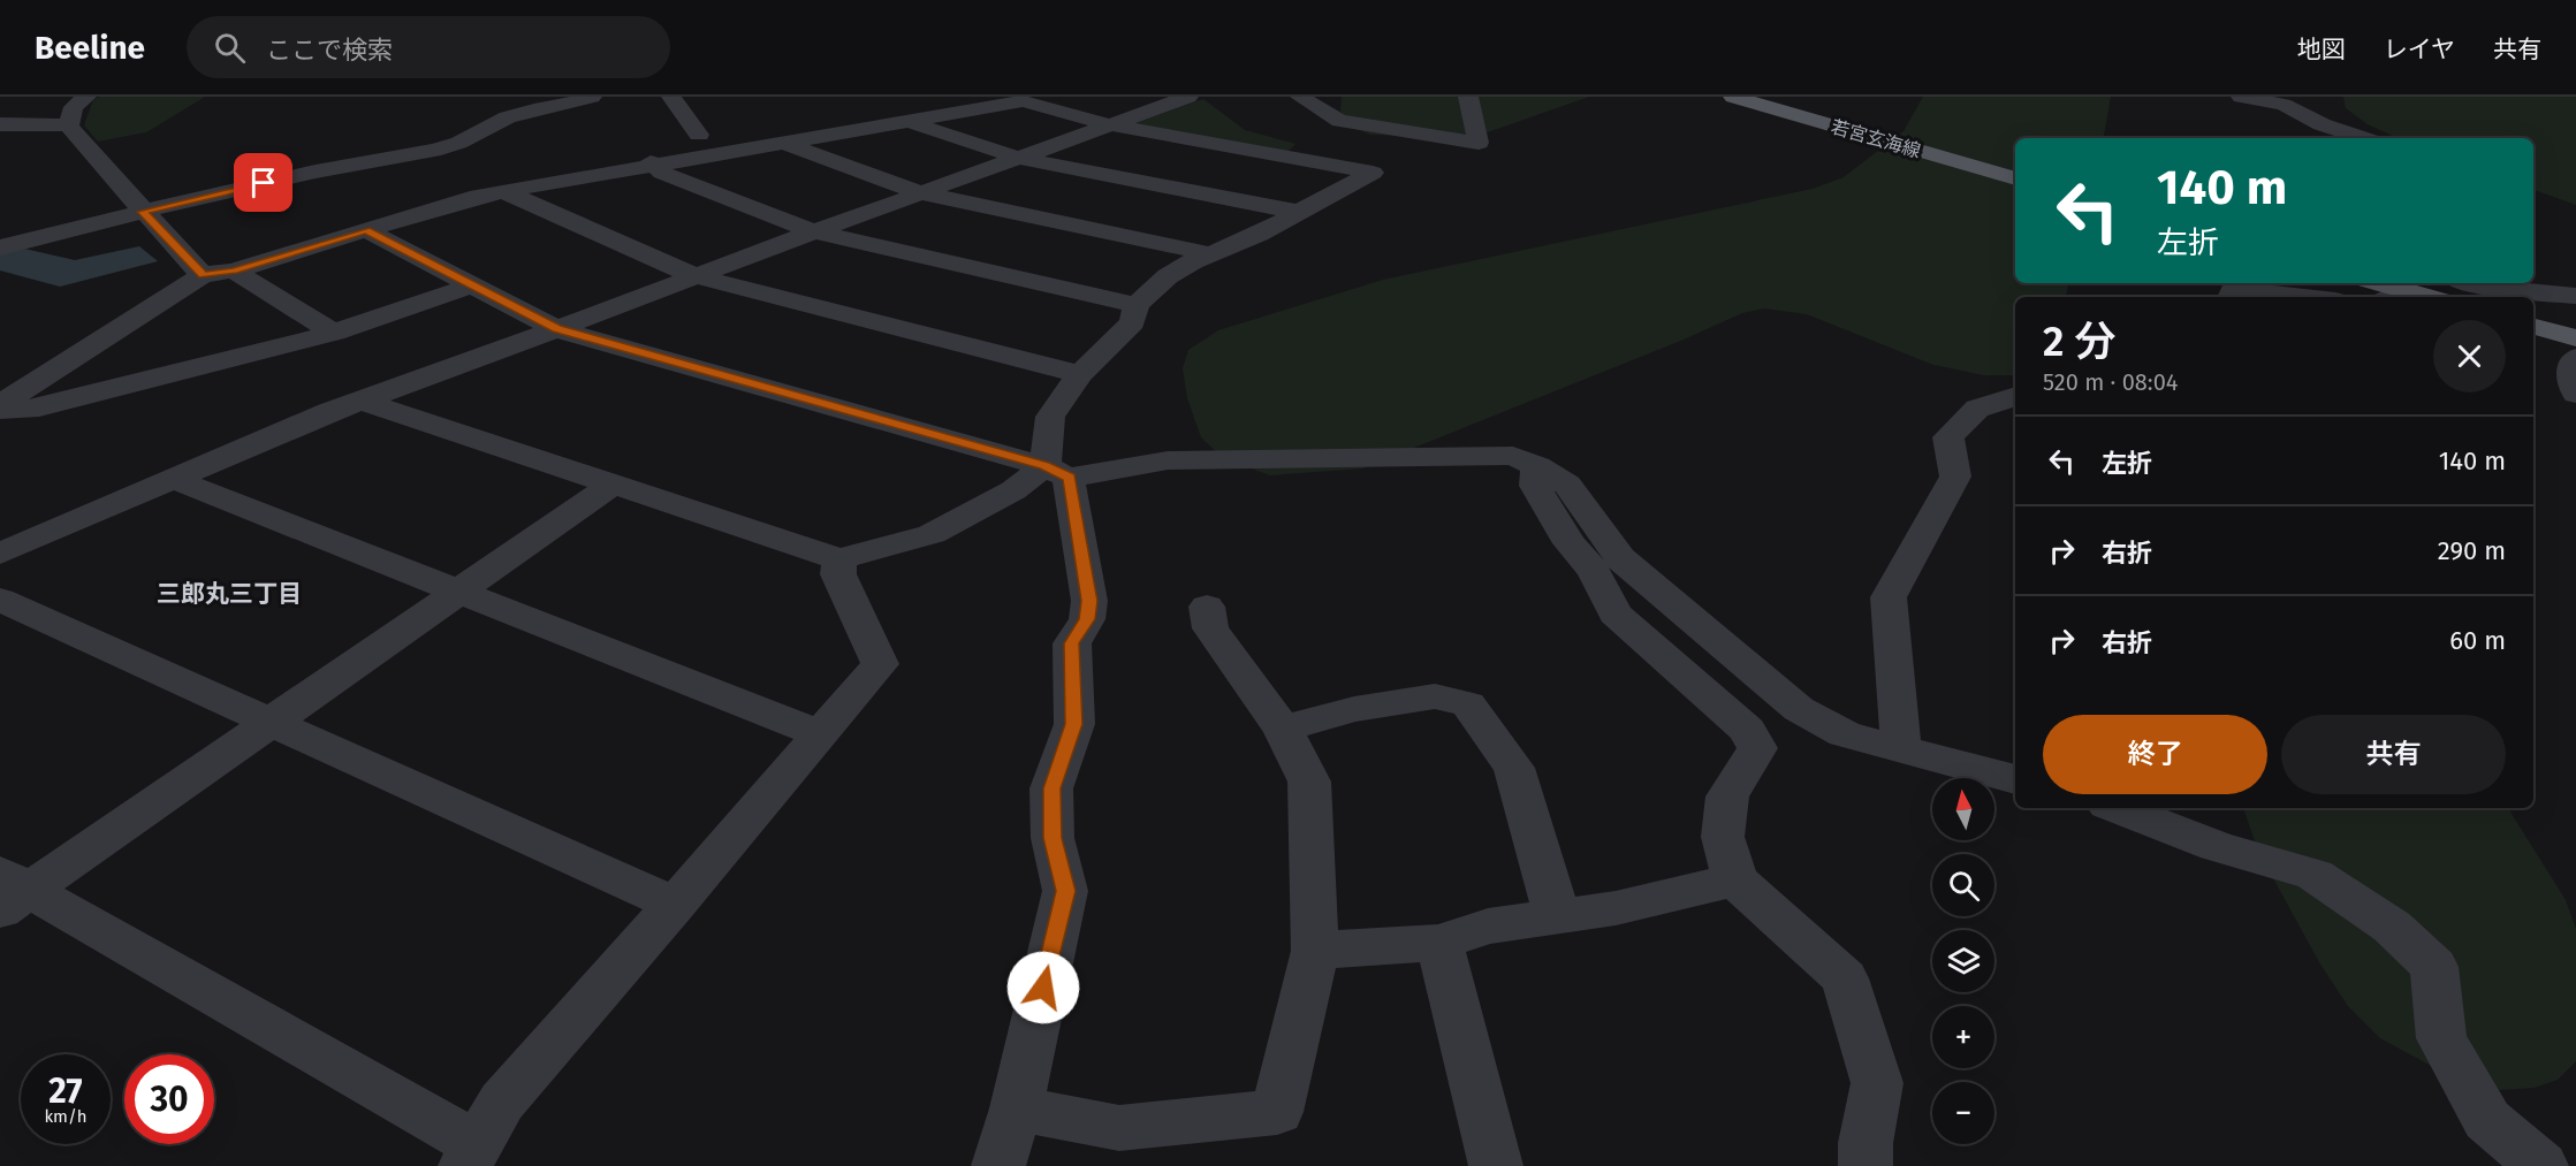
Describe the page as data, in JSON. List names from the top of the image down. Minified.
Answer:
{"streets":{"main road":["若宮玄海線"]},"districts":["三郎丸三丁目"],"north":"top","page":{"header":"Beeline","search":"ここで検索","nav":["地図","レイヤ","共有"],"turn":["140 m","左折"],"heading":["2 分","520 m · 08:04"],"list":[{"name":"左折","value":"140 m"},{"name":"右折","value":"290 m"},{"name":"右折","value":"60 m"}],"buttons":["終了","共有"],"map_buttons":["+","−"],"speed":"27 km/h","limit":"30"}}
